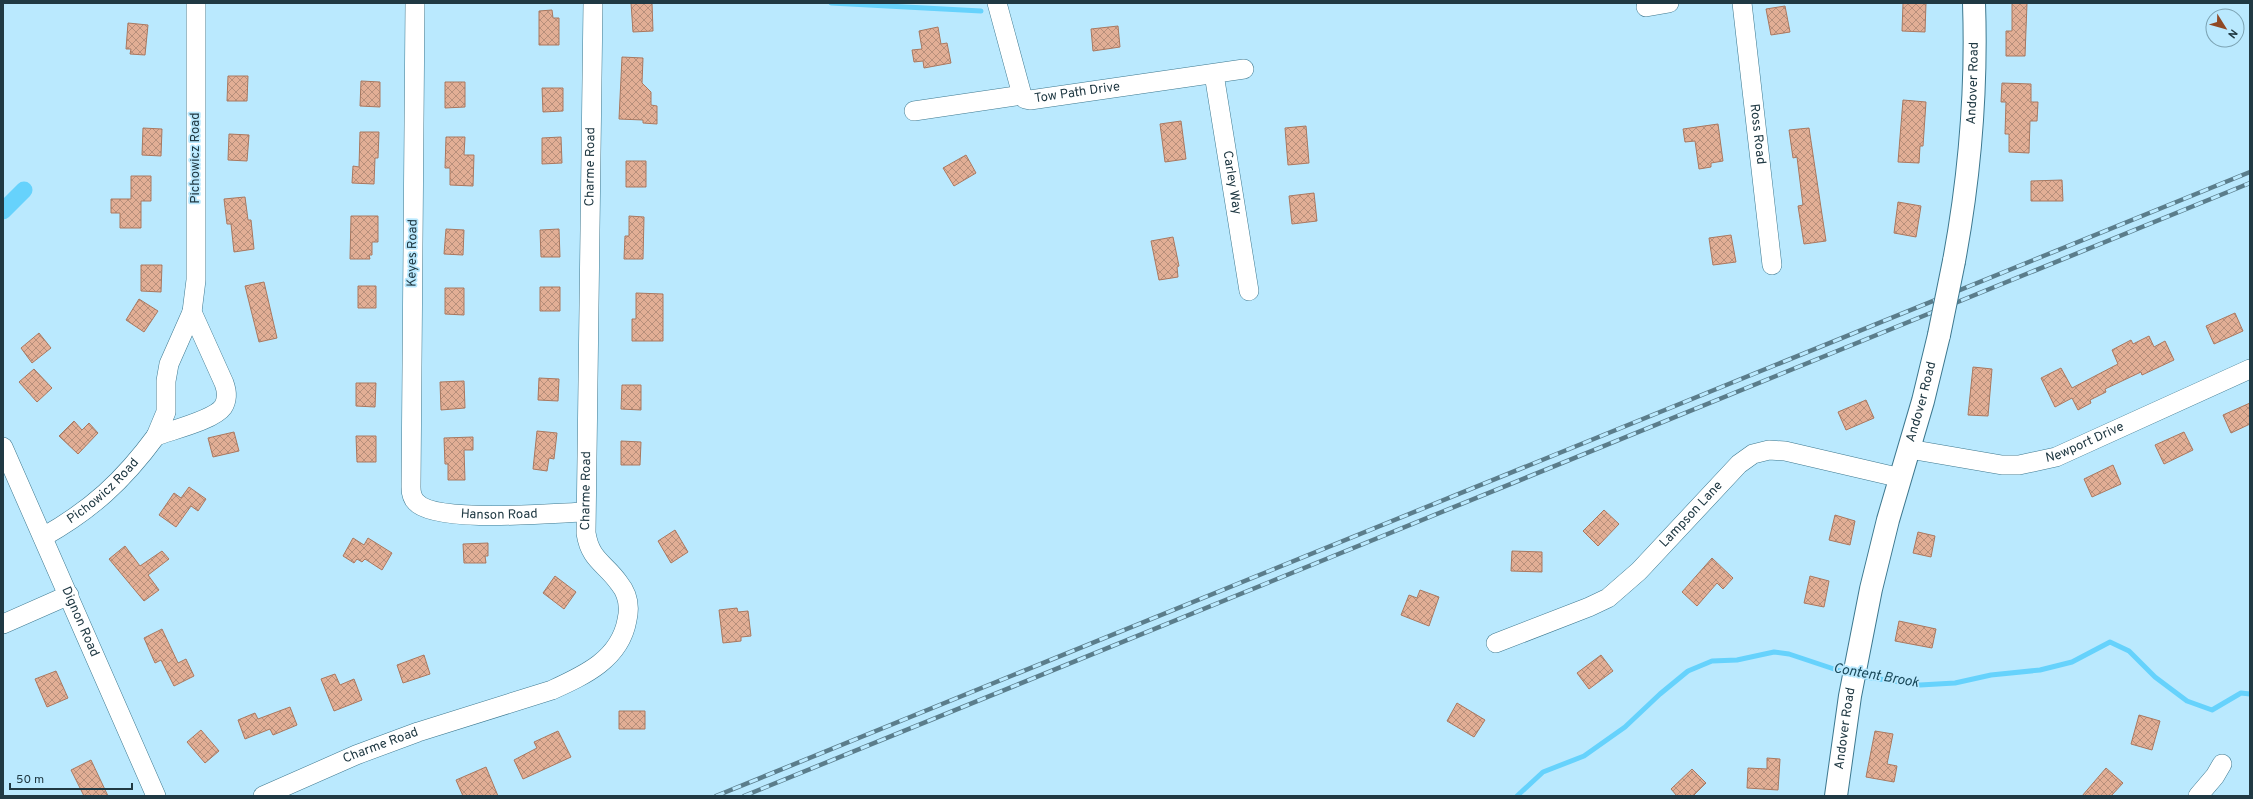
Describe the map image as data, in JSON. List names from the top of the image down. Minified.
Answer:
{"streets":{"main road":["Andover Road"],"street":["Tow Path Drive","Ross Road","Pichowicz Road","Charme Road","Carley Way","Keyes Road","Newport Drive","Hanson Road","Lampson Lane","Dignon Road"]},"crossings":[["Andover Road","Newport Drive"],["Andover Road","Lampson Lane"],["Tow Path Drive","Carley Way"],["Pichowicz Road","Dignon Road"],["Charme Road","Hanson Road"],["Keyes Road","Hanson Road"]],"water":["Content Brook"],"scale_bar":"50 m","north":"bottom right"}
